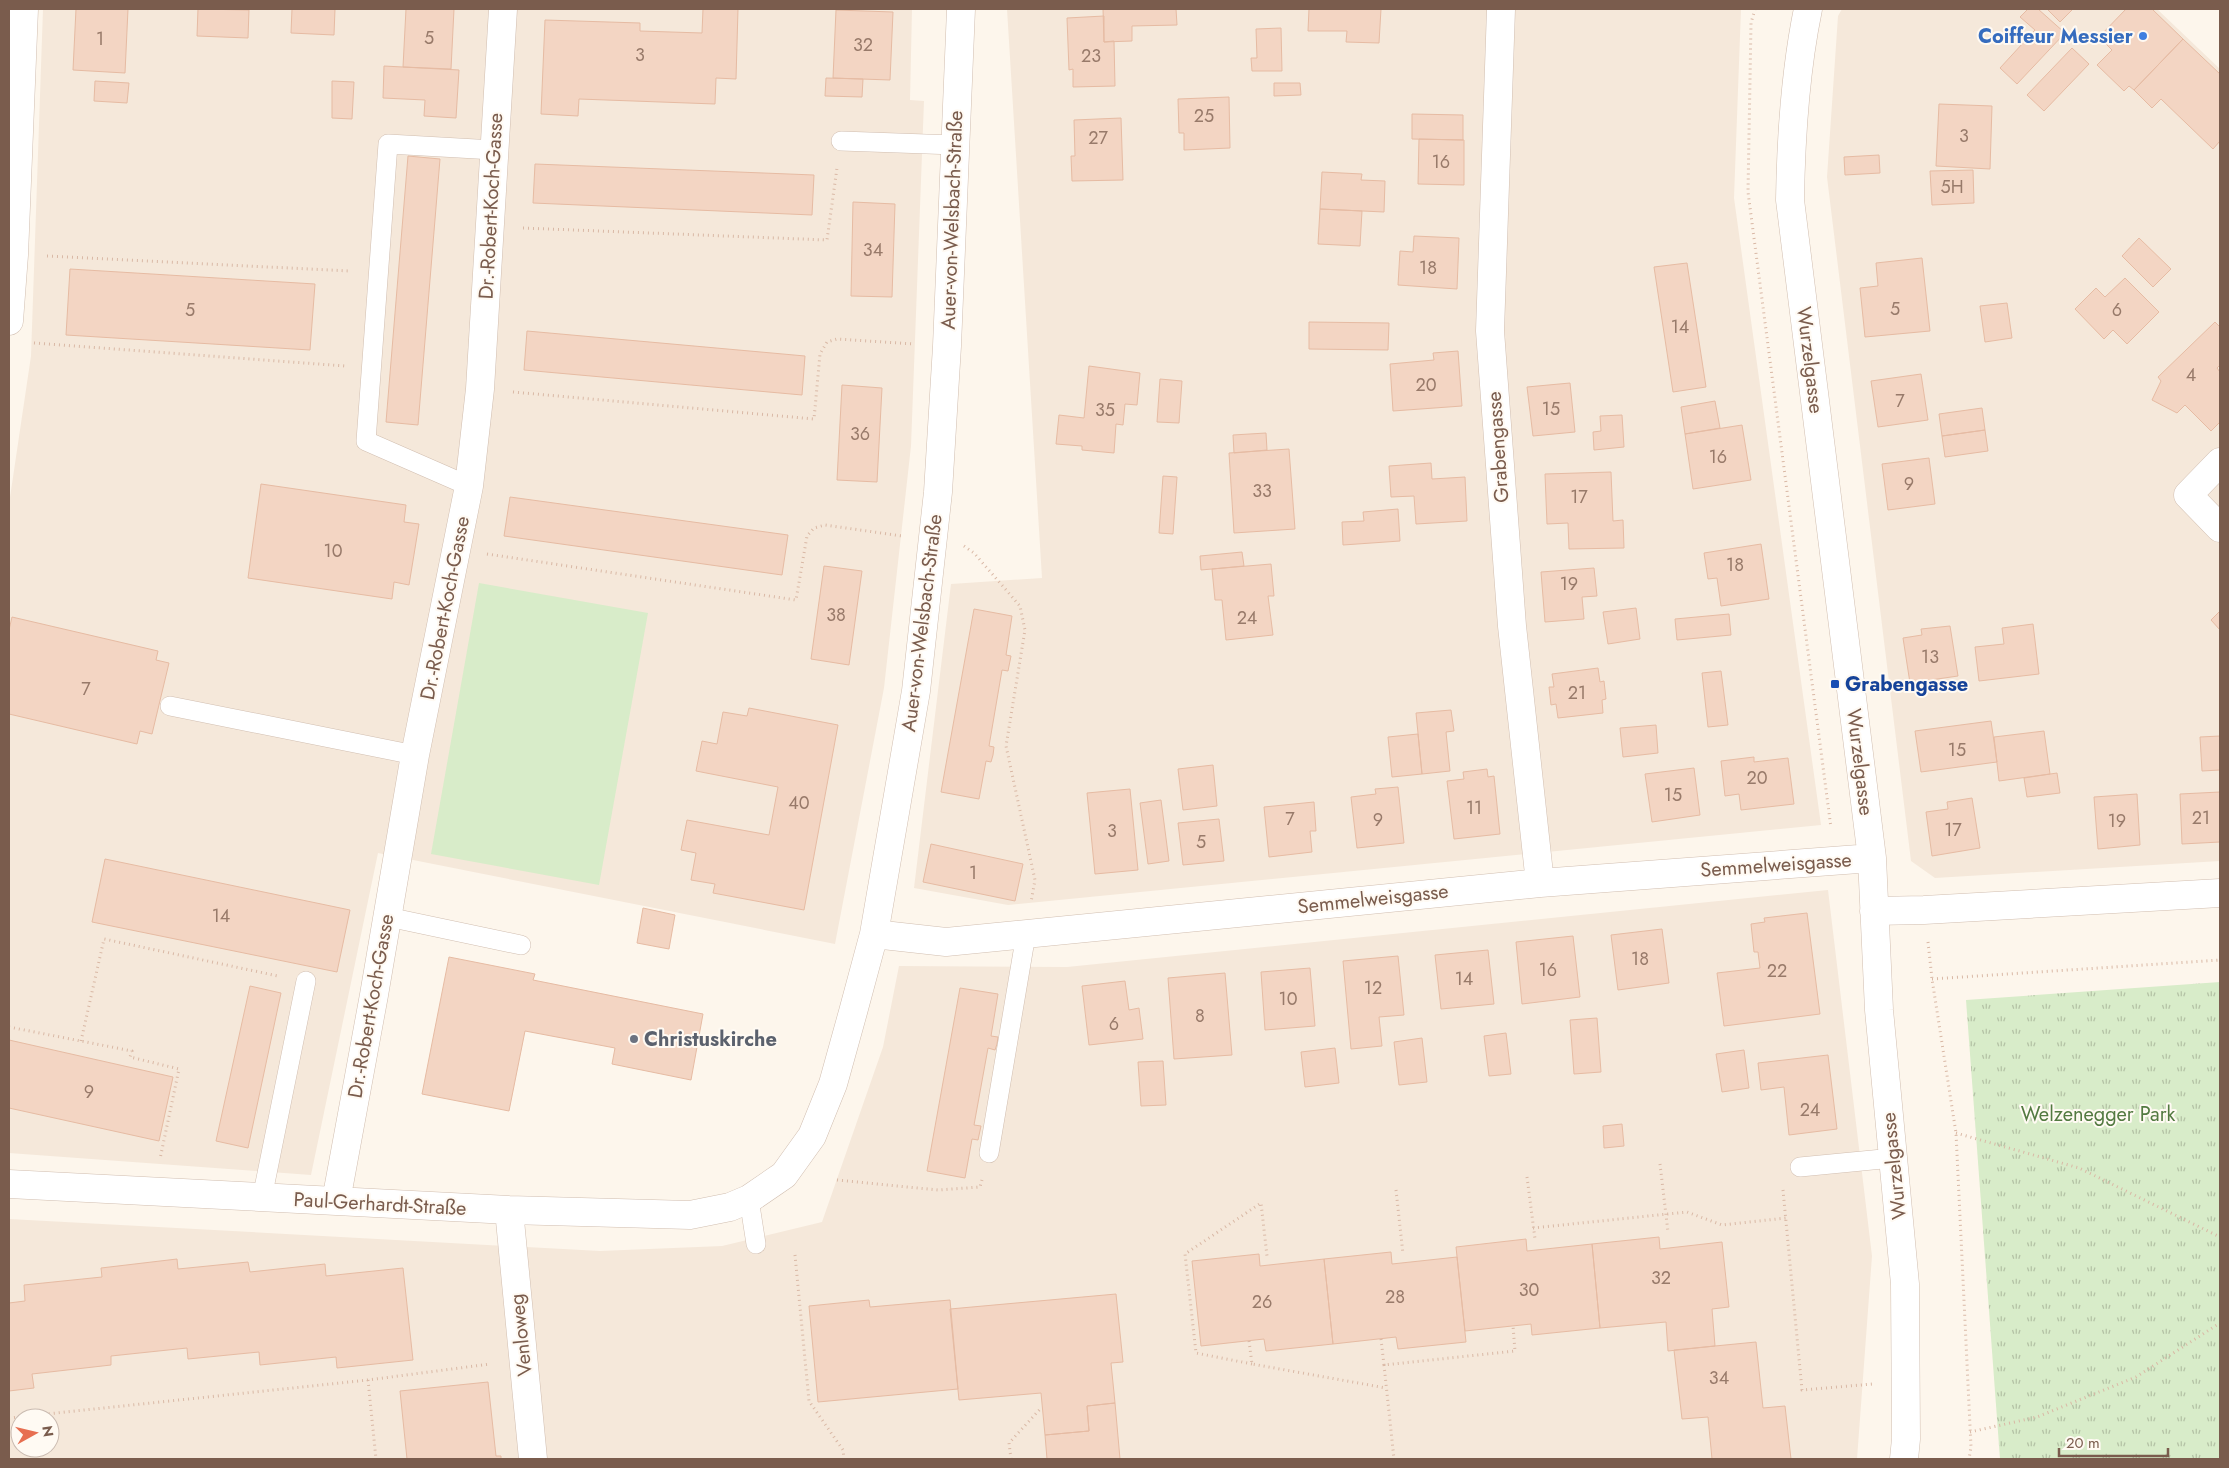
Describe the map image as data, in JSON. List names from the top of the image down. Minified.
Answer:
{"streets":{"street":["Dr.-Robert-Koch-Gasse","Auer-von-Welsbach-Straße","Wurzelgasse","Grabengasse","Semmelweisgasse","Paul-Gerhardt-Straße","Venloweg"]},"crossings":[["Dr.-Robert-Koch-Gasse","Paul-Gerhardt-Straße"],["Auer-von-Welsbach-Straße","Semmelweisgasse"],["Auer-von-Welsbach-Straße","Paul-Gerhardt-Straße"],["Wurzelgasse","Semmelweisgasse"],["Grabengasse","Semmelweisgasse"],["Paul-Gerhardt-Straße","Venloweg"]],"parks":["Welzenegger Park"],"places":{"other":["Coiffeur Messier","Christuskirche"],"transit":["Grabengasse"]},"house_numbers":["5","1","32","3","23","25","3","27","16","5H","34","18","5","5","6","14","4","20","7","15","35","36","16","9","33","17","10","18","19","38","24","13","7","21","15","20","15","40","11","21","7","9","19","17","3","5","1","14","18","16","22","14","12","10","8","6","9","24","32","30","28","26","34"],"scale_bar":"20 m","north":"right"}
